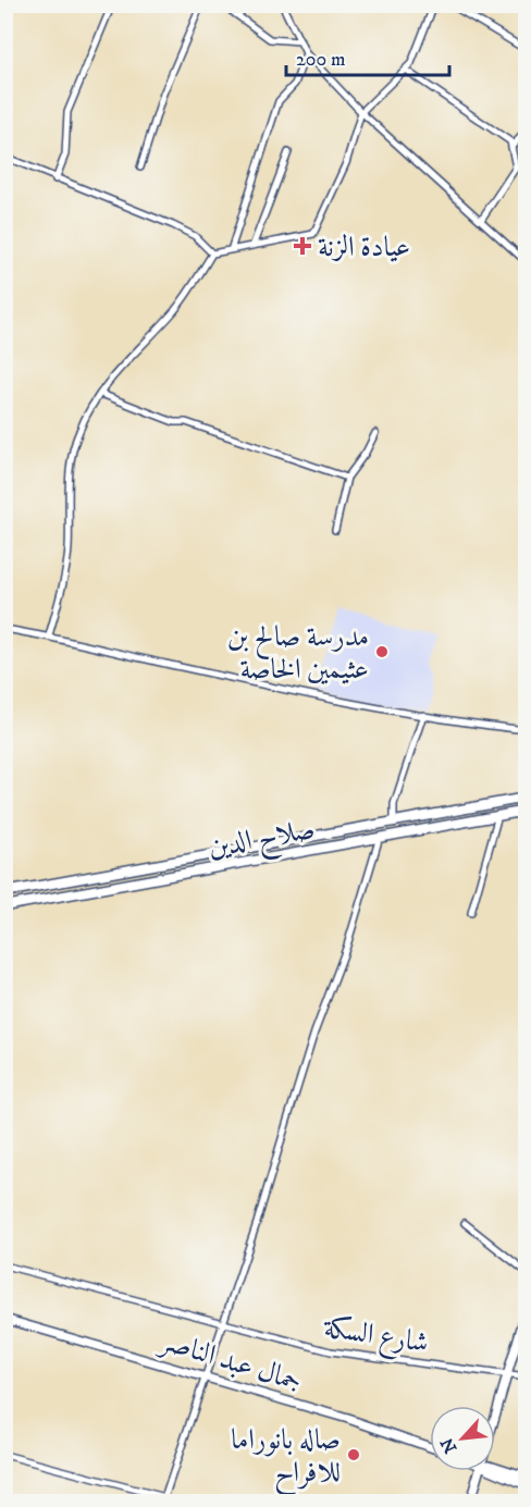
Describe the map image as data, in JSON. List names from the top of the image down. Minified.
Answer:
{"streets":{"highway":["صلاح الدين"],"main road":["جمال عبد الناصر"],"street":["شارع السكة"]},"places":{"health":["عيادة الزنة"],"other":["مدرسة صالح بن عثيمين الخاصة","صاله بانوراما للافراح"]},"scale_bar":"200 m","north":"bottom left"}
